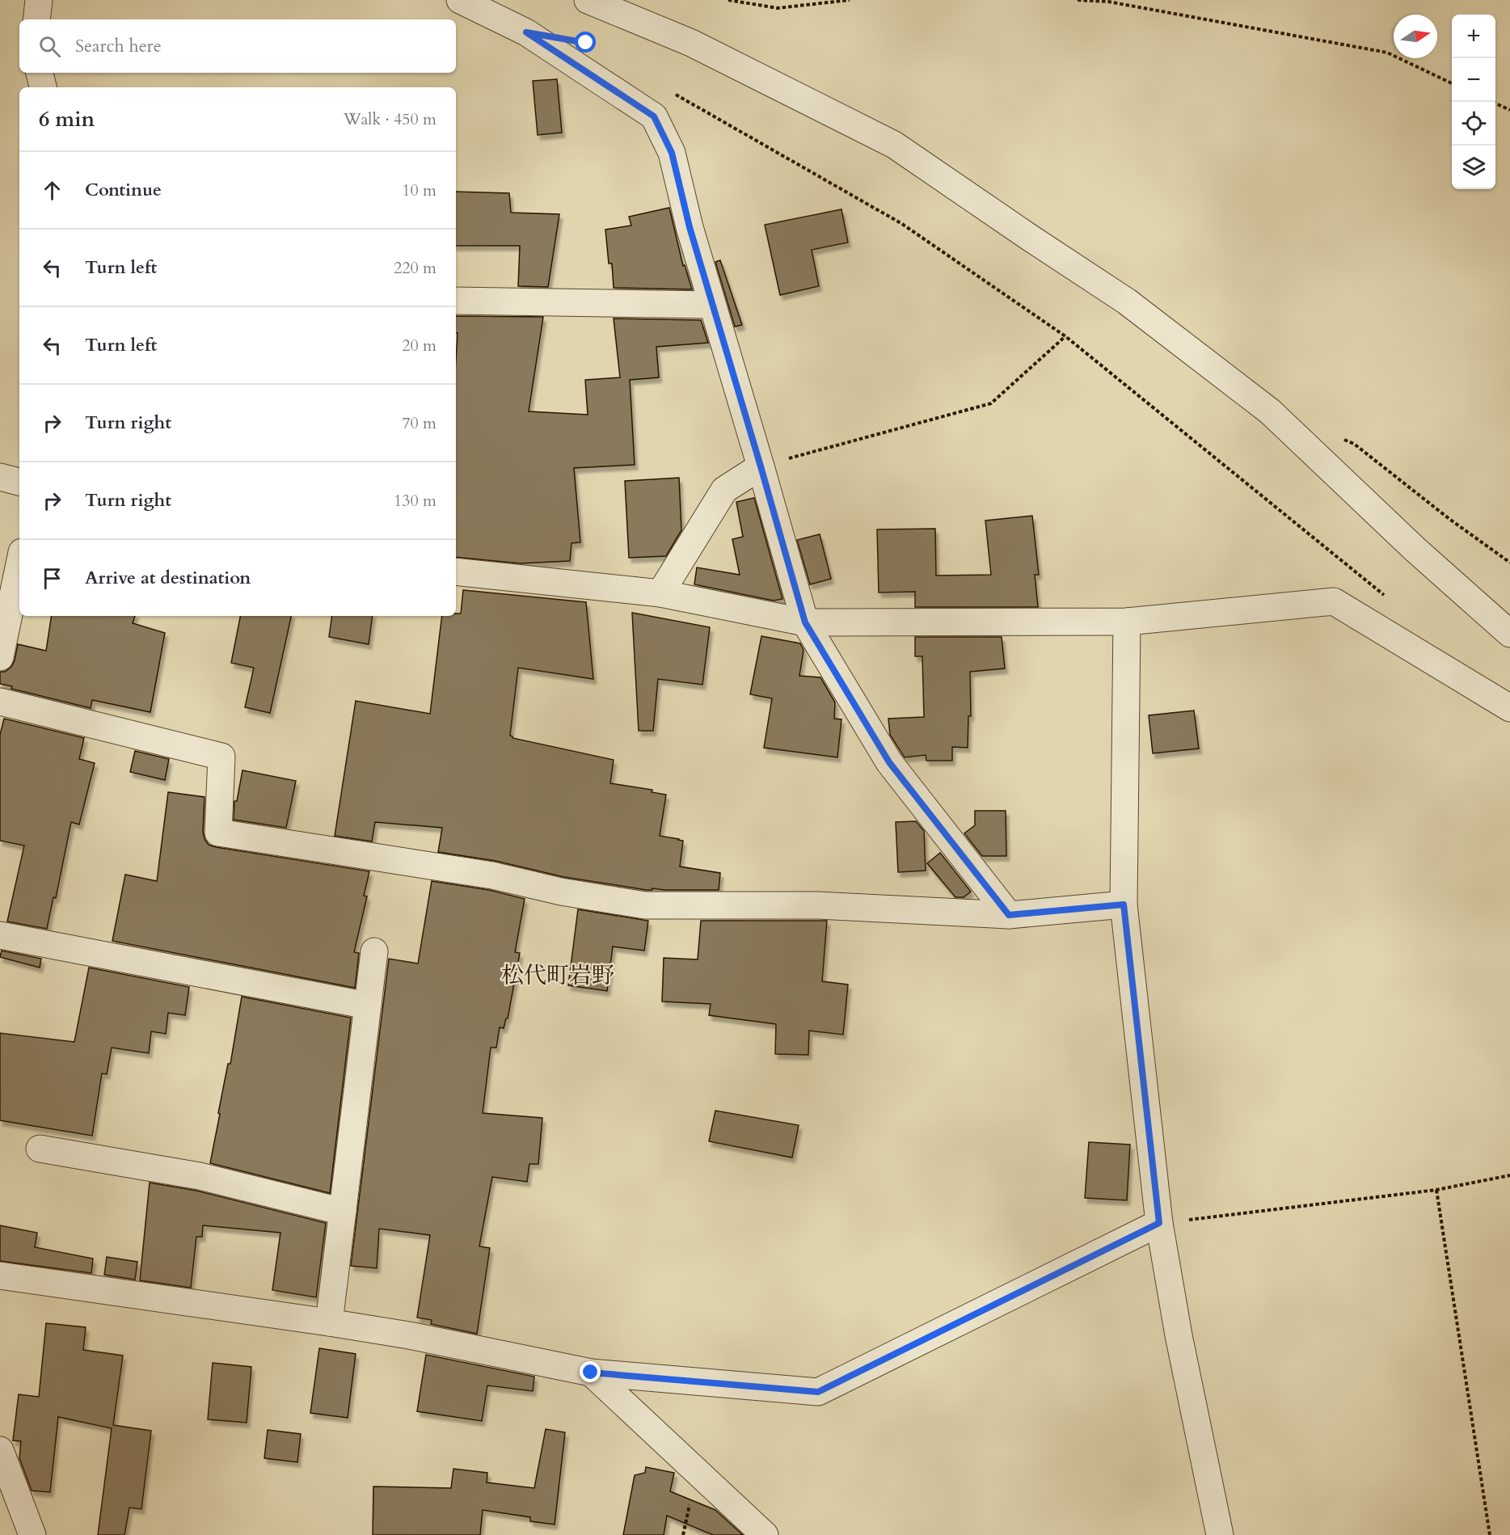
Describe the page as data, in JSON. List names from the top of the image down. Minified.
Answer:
{"districts":["松代町岩野"],"north":"right","page":{"map_buttons":["+","−"],"search":"Search here","heading":["6 min","Walk · 450 m"],"list":[["Continue","10 m"],["Turn left","220 m"],["Turn left","20 m"],["Turn right","70 m"],["Turn right","130 m"],"Arrive at destination"]}}
